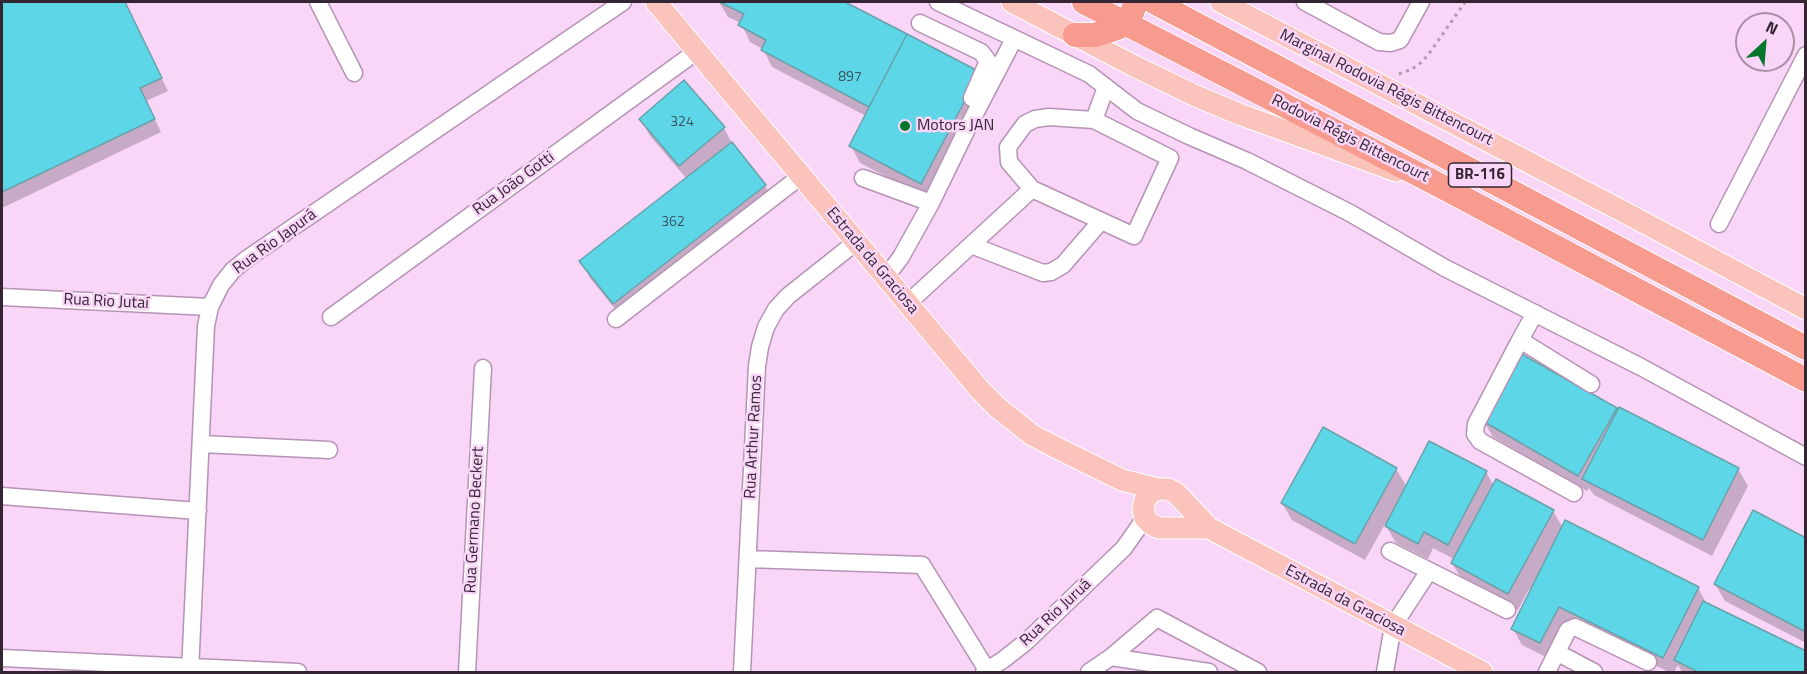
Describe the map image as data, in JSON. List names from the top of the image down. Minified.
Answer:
{"streets":{"highway":["Rodovia Régis Bittencourt","BR-116"],"main road":["Marginal Rodovia Régis Bittencourt","Estrada da Graciosa"],"street":["Rua João Gotti","Rua Rio Japurá","Rua Rio Jutaí","Rua Arthur Ramos","Rua Germano Beckert","Rua Rio Juruá"]},"crossings":[["Rua João Gotti","Estrada da Graciosa"],["Rua Rio Japurá","Rua Rio Jutaí"],["Estrada da Graciosa","Rua Arthur Ramos"],["Estrada da Graciosa","Rua Rio Juruá"]],"places":["Motors JAN"],"house_numbers":["897","324","362"],"north":"top right"}
